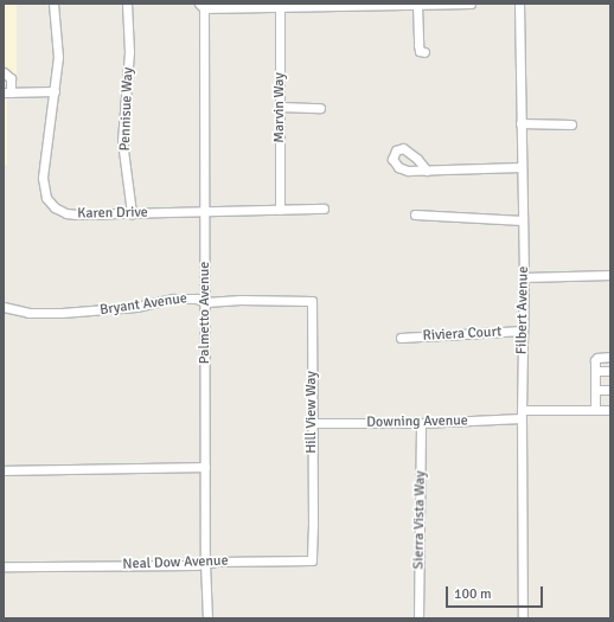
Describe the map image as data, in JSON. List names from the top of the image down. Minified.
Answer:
{"streets":{"street":["Marvin Way","Pennisue Way","Karen Drive","Bryant Avenue","Filbert Avenue","Palmetto Avenue","Riviera Court","Hill View Way","Downing Avenue","Sierra Vista Way","Neal Dow Avenue"]},"crossings":[["Marvin Way","Karen Drive"],["Pennisue Way","Karen Drive"],["Karen Drive","Palmetto Avenue"],["Bryant Avenue","Palmetto Avenue"],["Bryant Avenue","Hill View Way"],["Filbert Avenue","Riviera Court"],["Filbert Avenue","Downing Avenue"],["Palmetto Avenue","Neal Dow Avenue"],["Hill View Way","Downing Avenue"],["Hill View Way","Neal Dow Avenue"],["Downing Avenue","Sierra Vista Way"]],"scale_bar":"100 m"}
